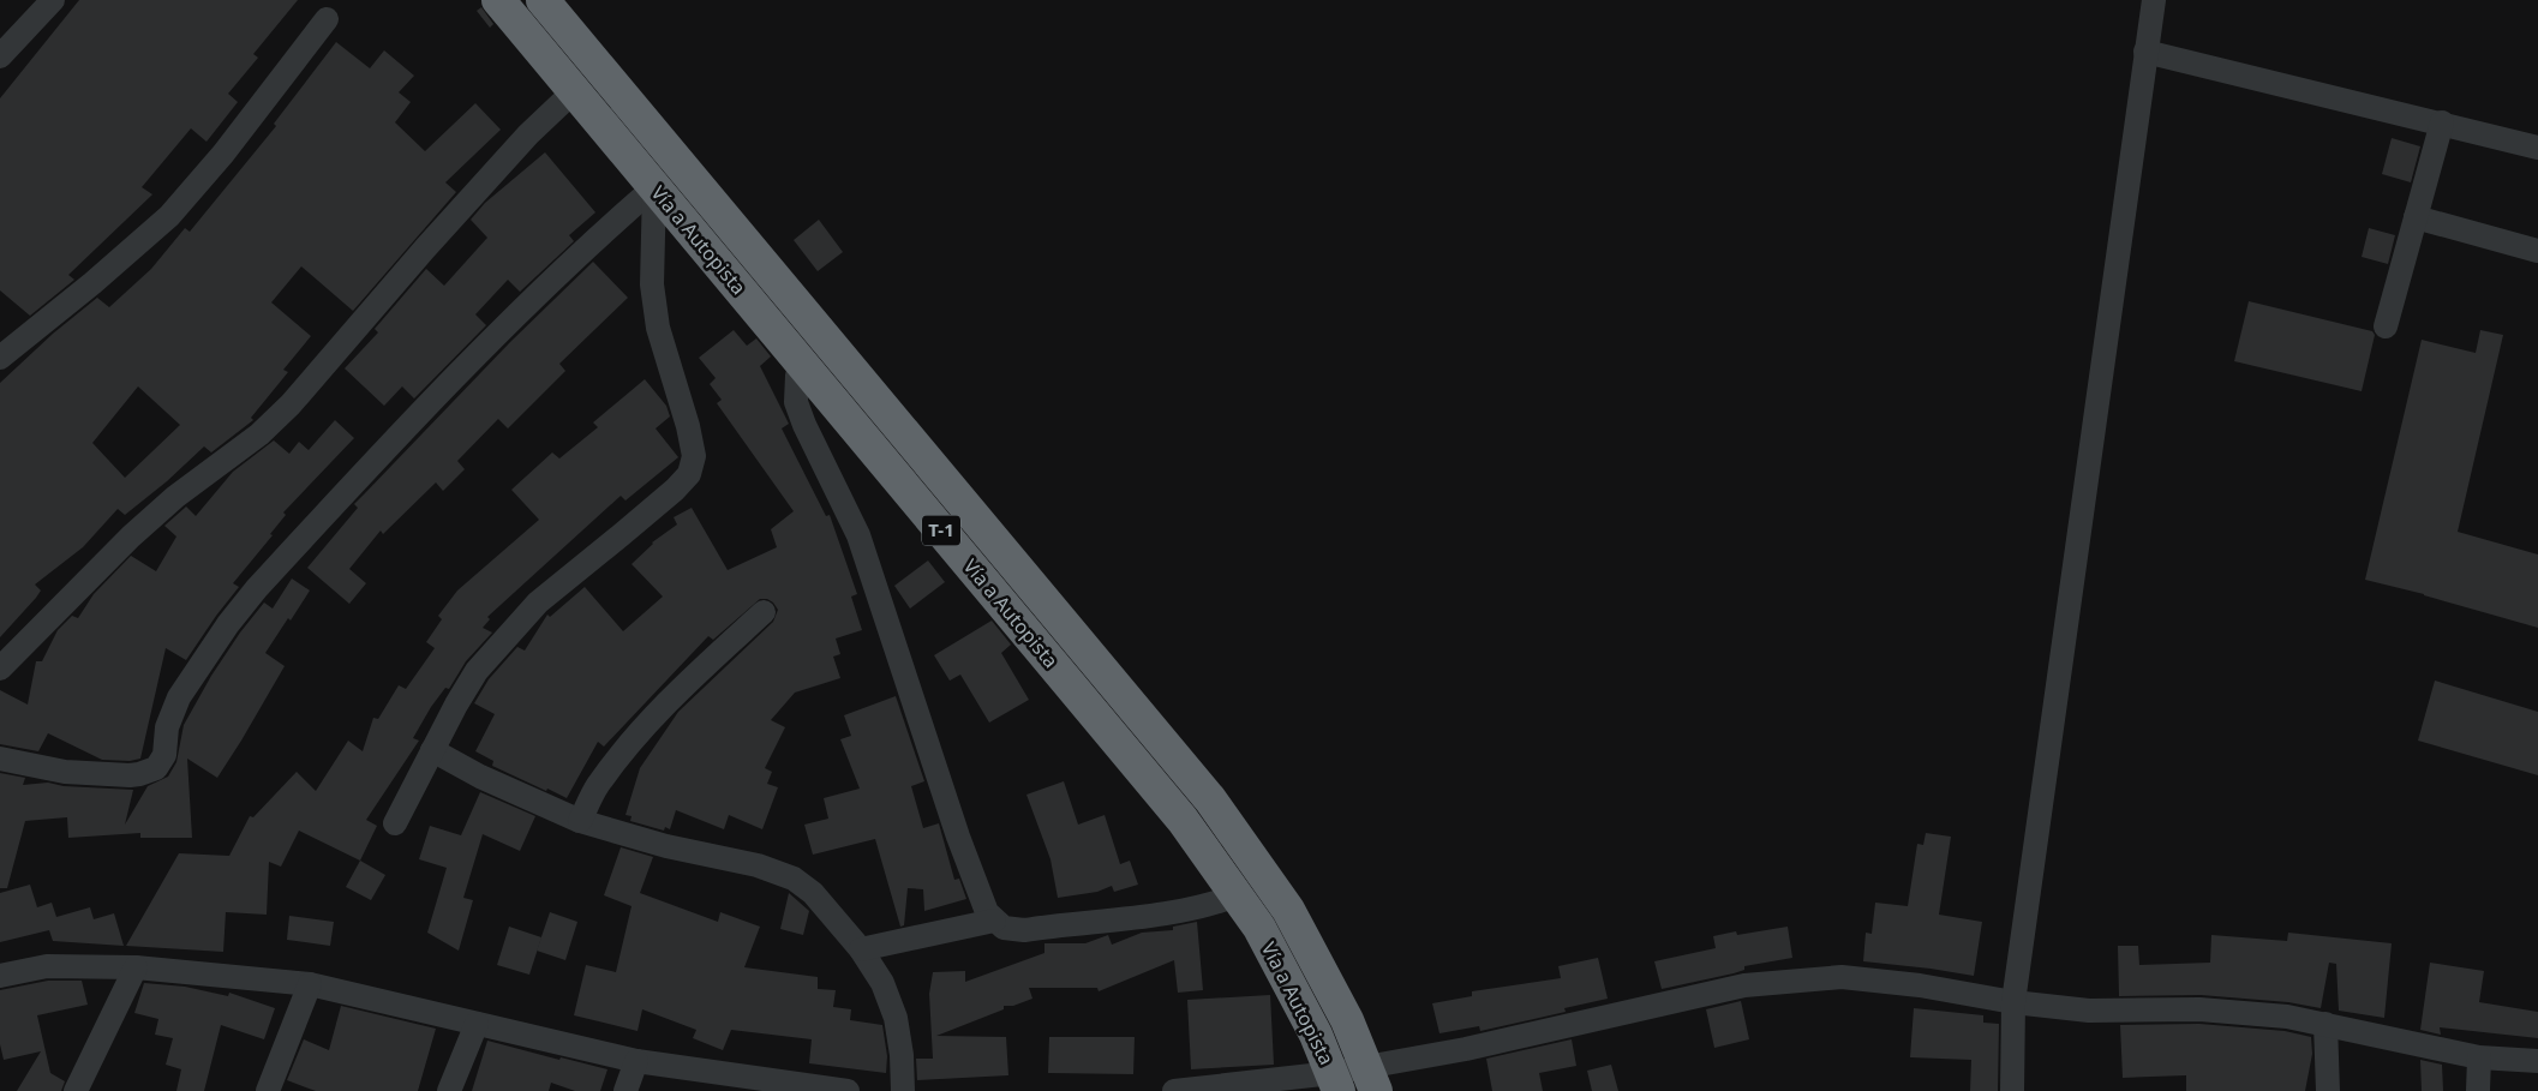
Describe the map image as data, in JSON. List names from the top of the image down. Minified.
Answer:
{"streets":{"highway":["Vía a Autopista","T-1"]}}
